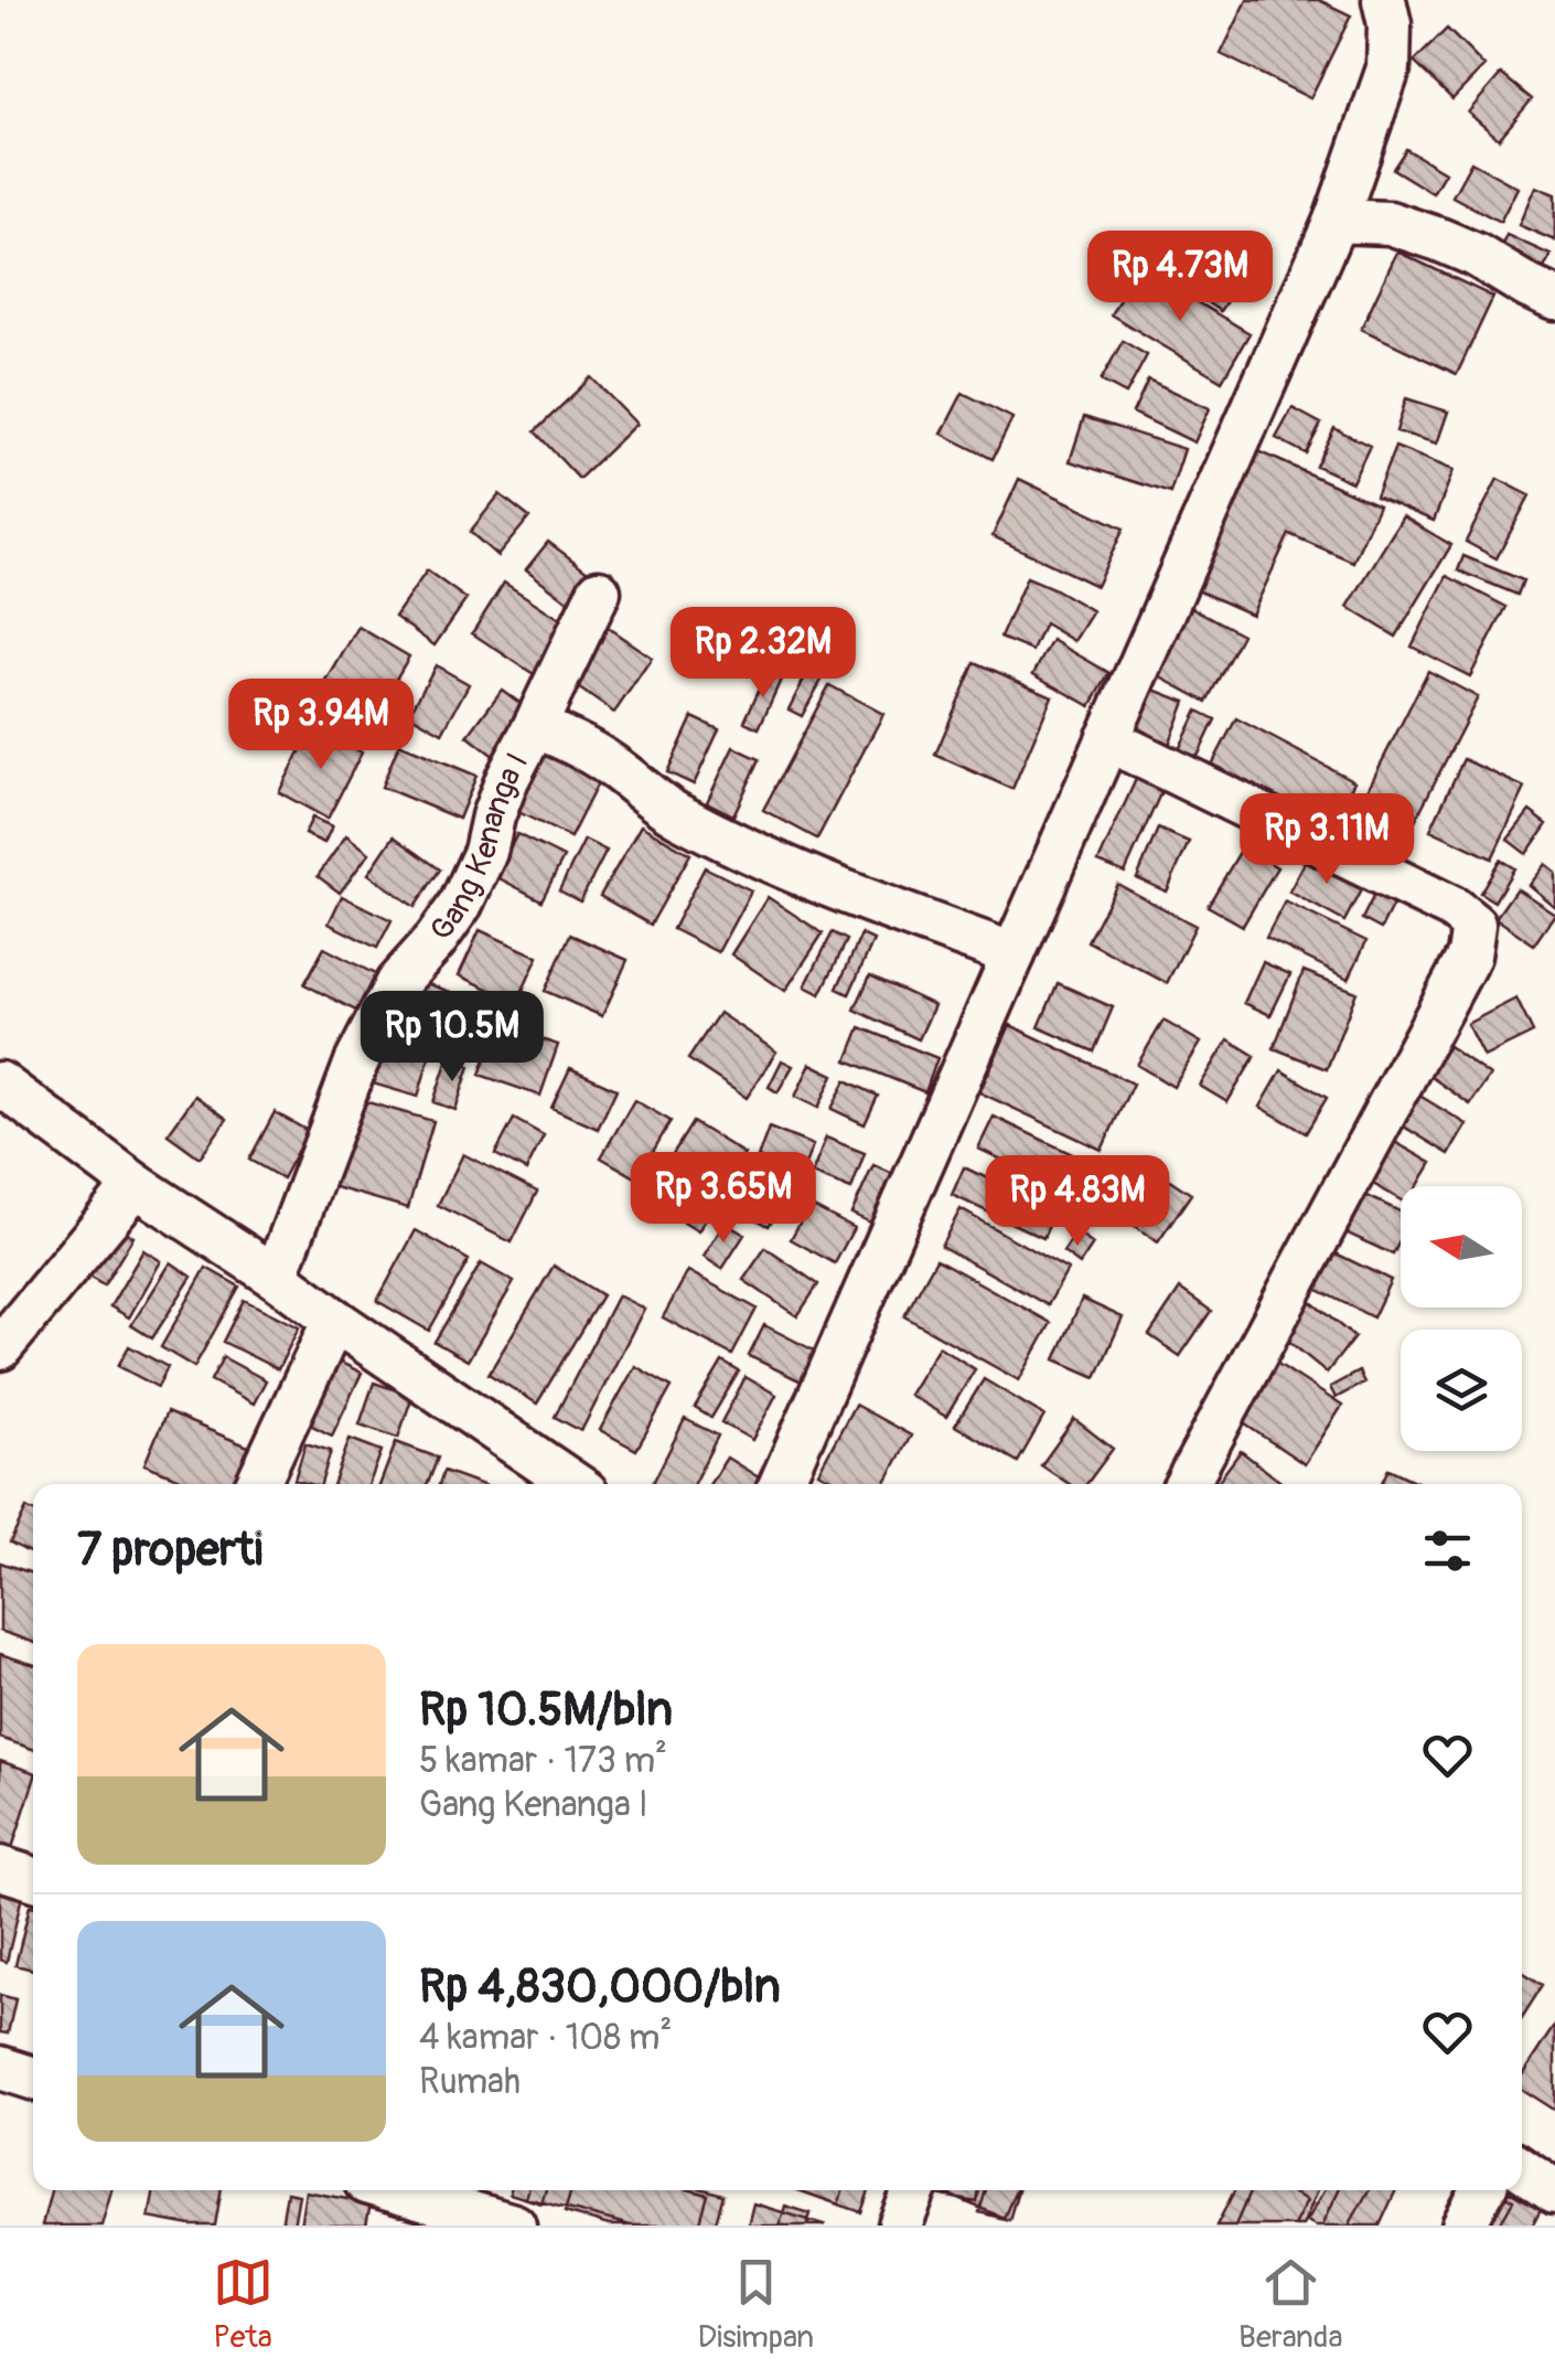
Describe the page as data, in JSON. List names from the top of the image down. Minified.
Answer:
{"streets":{"street":["Gang Kenanga I"]},"north":"left","page":{"price":["Rp 4.73M","Rp 2.32M","Rp 3.94M","Rp 3.11M","Rp 10.5M","Rp 3.65M","Rp 4.83M"],"heading":"7 properti","list":[{"name":"Rp 10.5M/bln","note":"5 kamar · 173 m² · Gang Kenanga I"},{"name":"Rp 4,830,000/bln","note":"4 kamar · 108 m² · Rumah"}],"tabs":["Peta","Disimpan","Beranda"]}}
